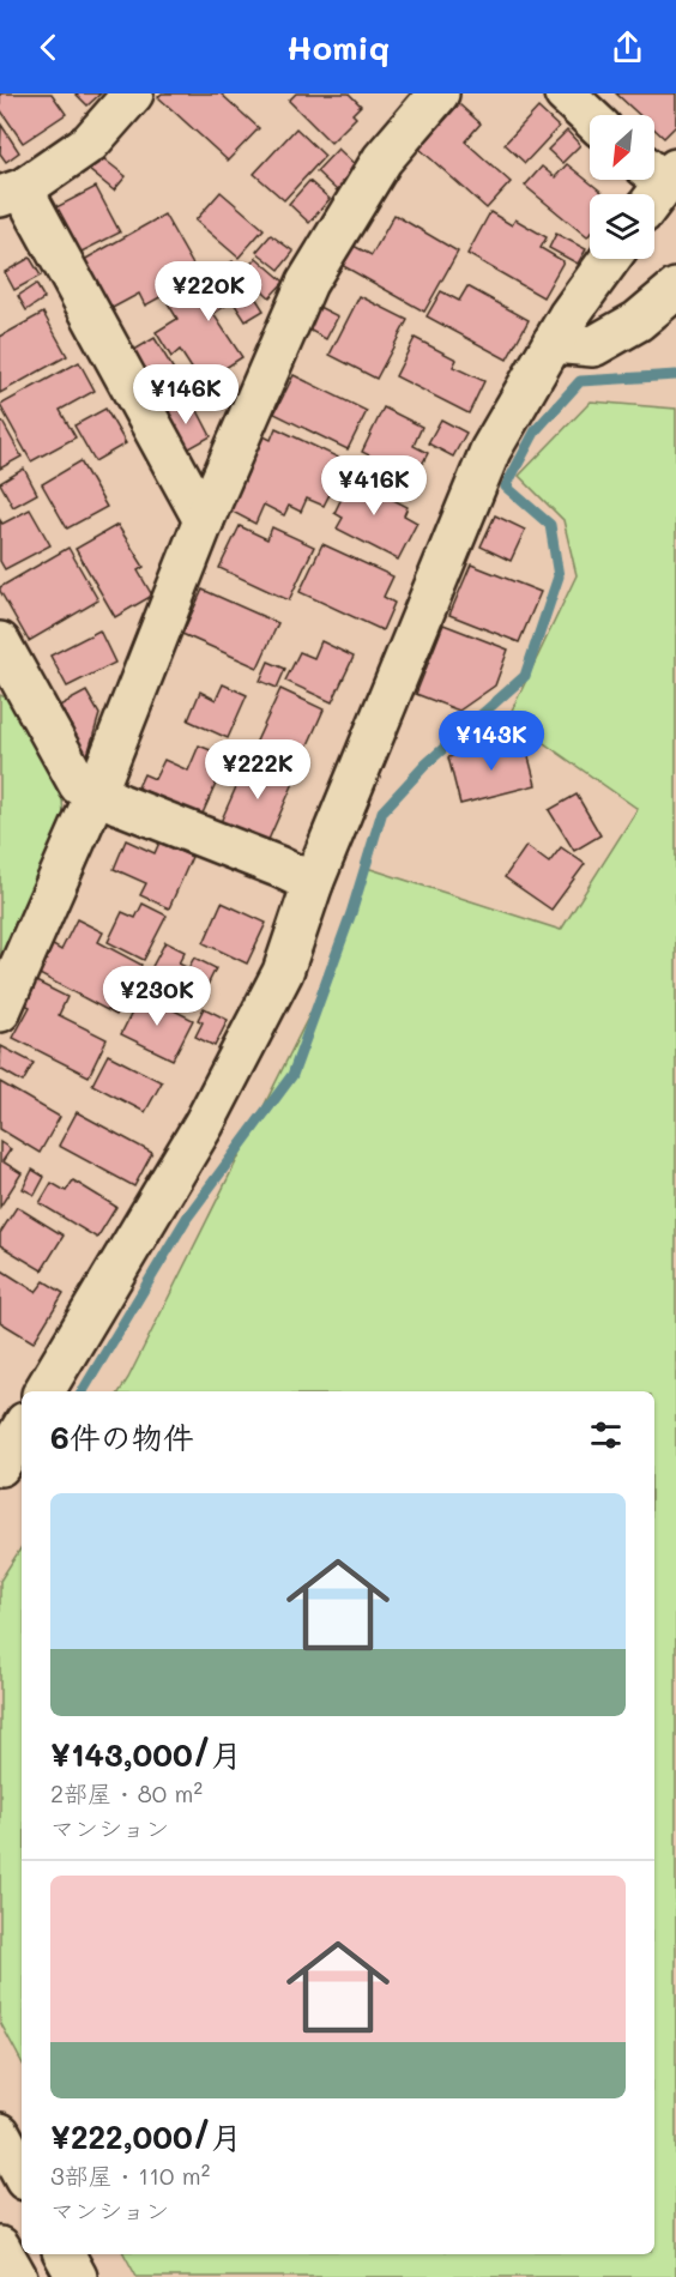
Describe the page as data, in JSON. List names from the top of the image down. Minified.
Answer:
{"north":"bottom left","page":{"header":"Homiq","price":["¥220K","¥146K","¥416K","¥143K","¥222K","¥230K"],"heading":"6件の物件","list":[{"name":"¥143,000/月","note":"2部屋 · 80 m² · マンション"},{"name":"¥222,000/月","note":"3部屋 · 110 m² · マンション"}]}}
